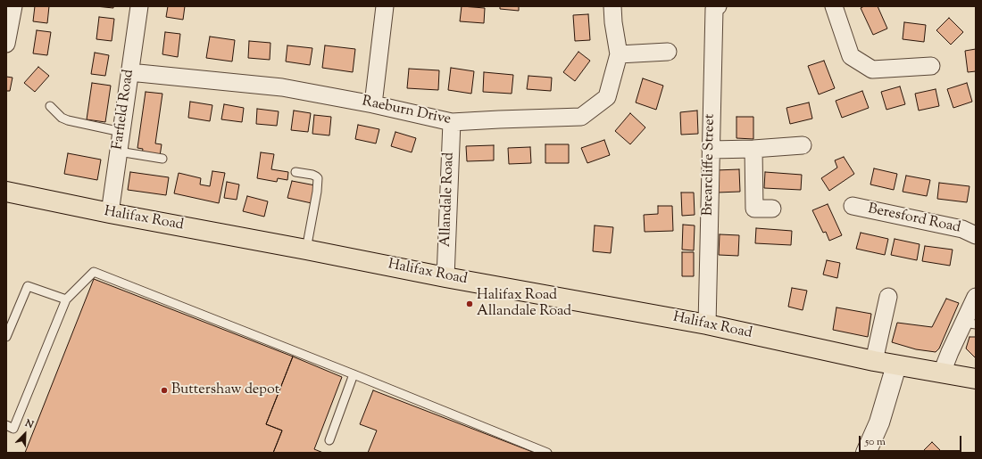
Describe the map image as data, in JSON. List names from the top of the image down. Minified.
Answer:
{"streets":{"highway":["Halifax Road"],"street":["Farfield Road","Raeburn Drive","Brearcliffe Street","Allandale Road","Beresford Road"]},"crossings":[["Farfield Road","Raeburn Drive"],["Farfield Road","Halifax Road"],["Raeburn Drive","Allandale Road"],["Brearcliffe Street","Halifax Road"],["Allandale Road","Halifax Road"]],"places":["Halifax Road Allandale Road","Buttershaw depot"],"scale_bar":"50 m","north":"top right"}
